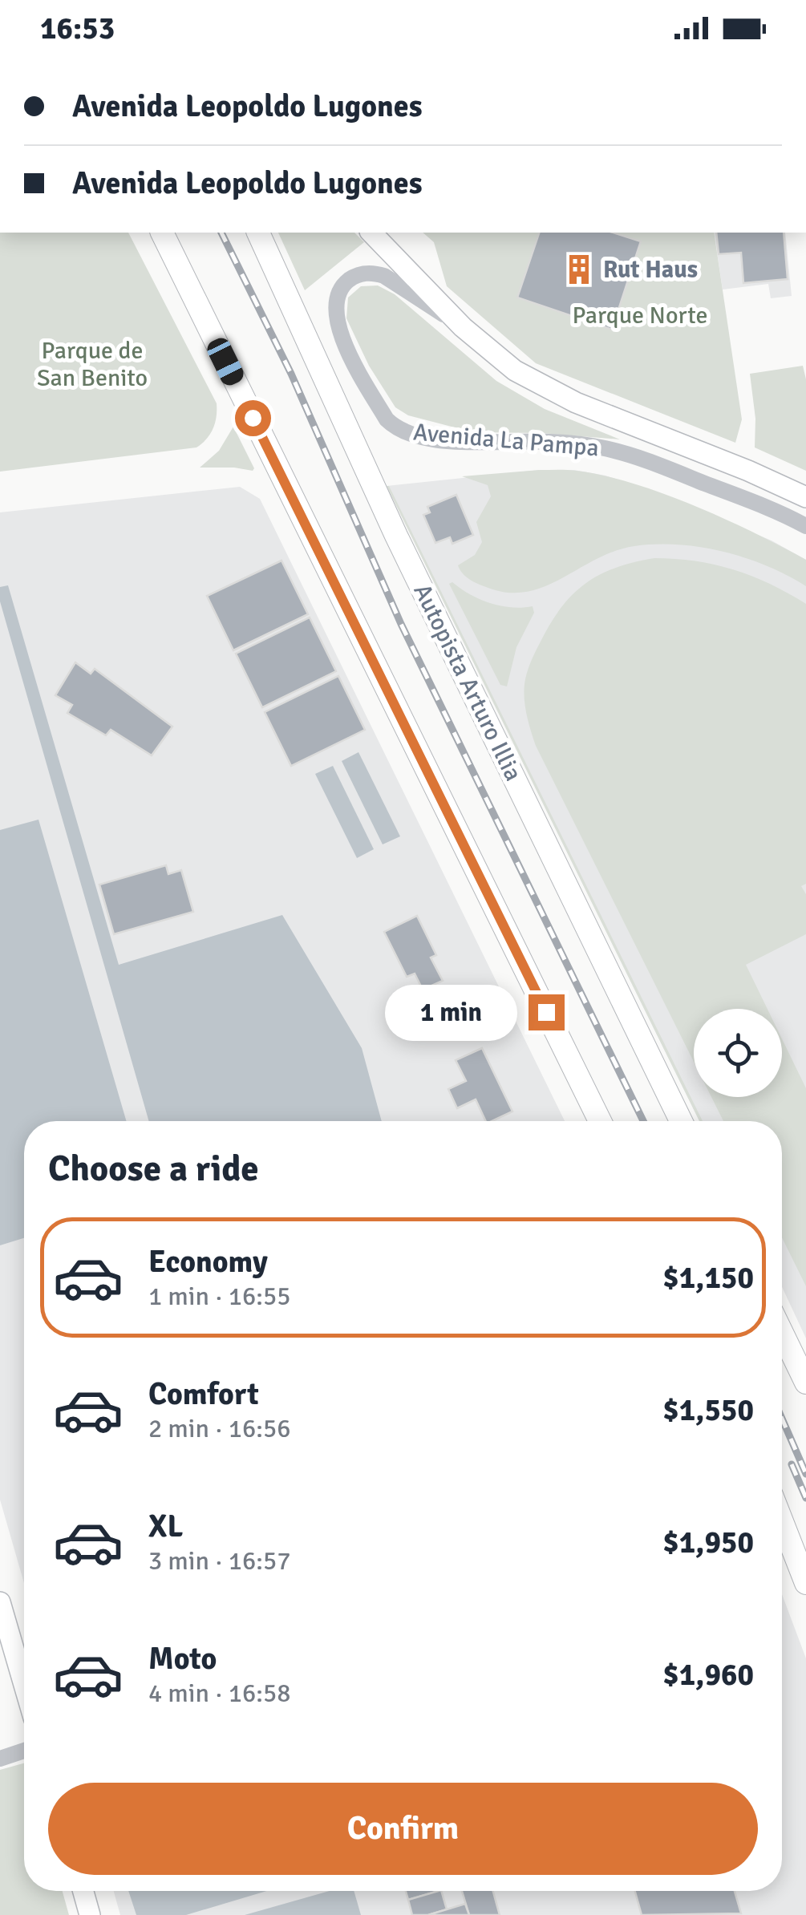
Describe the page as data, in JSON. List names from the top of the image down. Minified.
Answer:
{"streets":{"highway":["Autopista Arturo Illia"],"street":["Avenida La Pampa"]},"parks":["Parque Norte","Parque de San Benito"],"places":{"building":["Rut Haus"]},"page":{"status":"16:53","banner":["Avenida Leopoldo Lugones","Avenida Leopoldo Lugones"],"bubble":"1 min","heading":"Choose a ride","list":[{"name":"Economy","note":"1 min · 16:55","value":"$1,150"},{"name":"Comfort","note":"2 min · 16:56","value":"$1,550"},{"name":"XL","note":"3 min · 16:57","value":"$1,950"},{"name":"Moto","note":"4 min · 16:58","value":"$1,960"}],"buttons":"Confirm"}}
